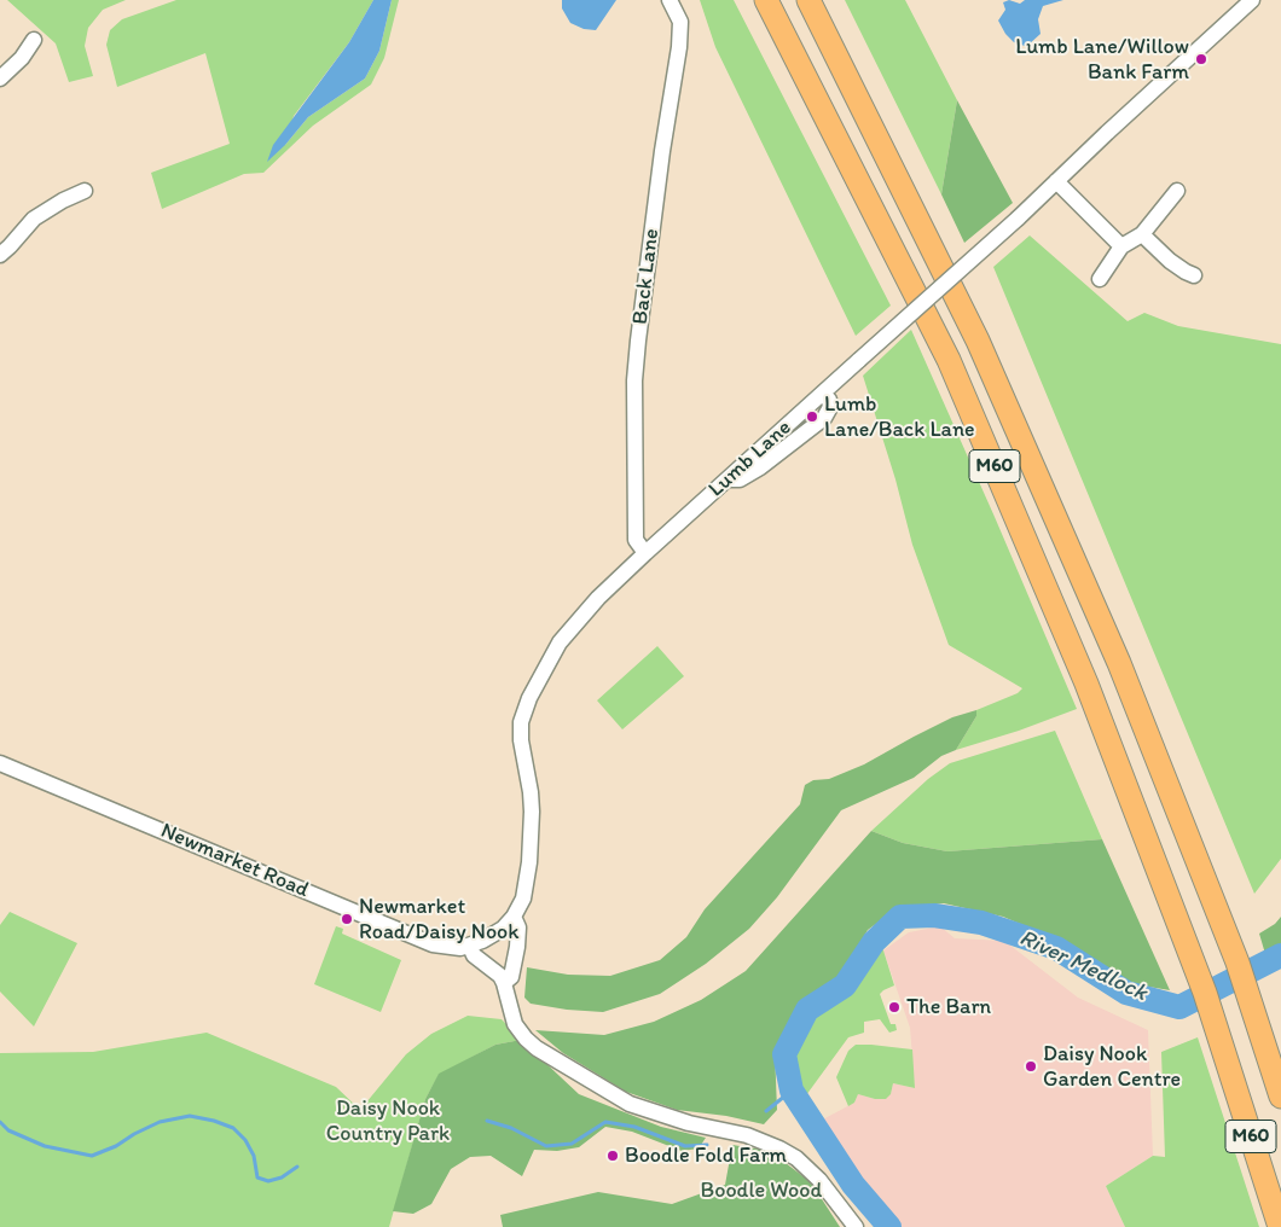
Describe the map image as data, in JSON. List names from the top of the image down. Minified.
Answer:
{"streets":{"highway":["M60"],"street":["Back Lane","Lumb Lane","Newmarket Road"]},"crossings":[["Back Lane","Lumb Lane"],["Lumb Lane","Newmarket Road"]],"water":["River Medlock"],"parks":["Daisy Nook Country Park","Boodle Wood"],"places":["Lumb Lane/Willow Bank Farm","Lumb Lane/Back Lane","Newmarket Road/Daisy Nook","The Barn","Daisy Nook Garden Centre","Boodle Fold Farm"]}
